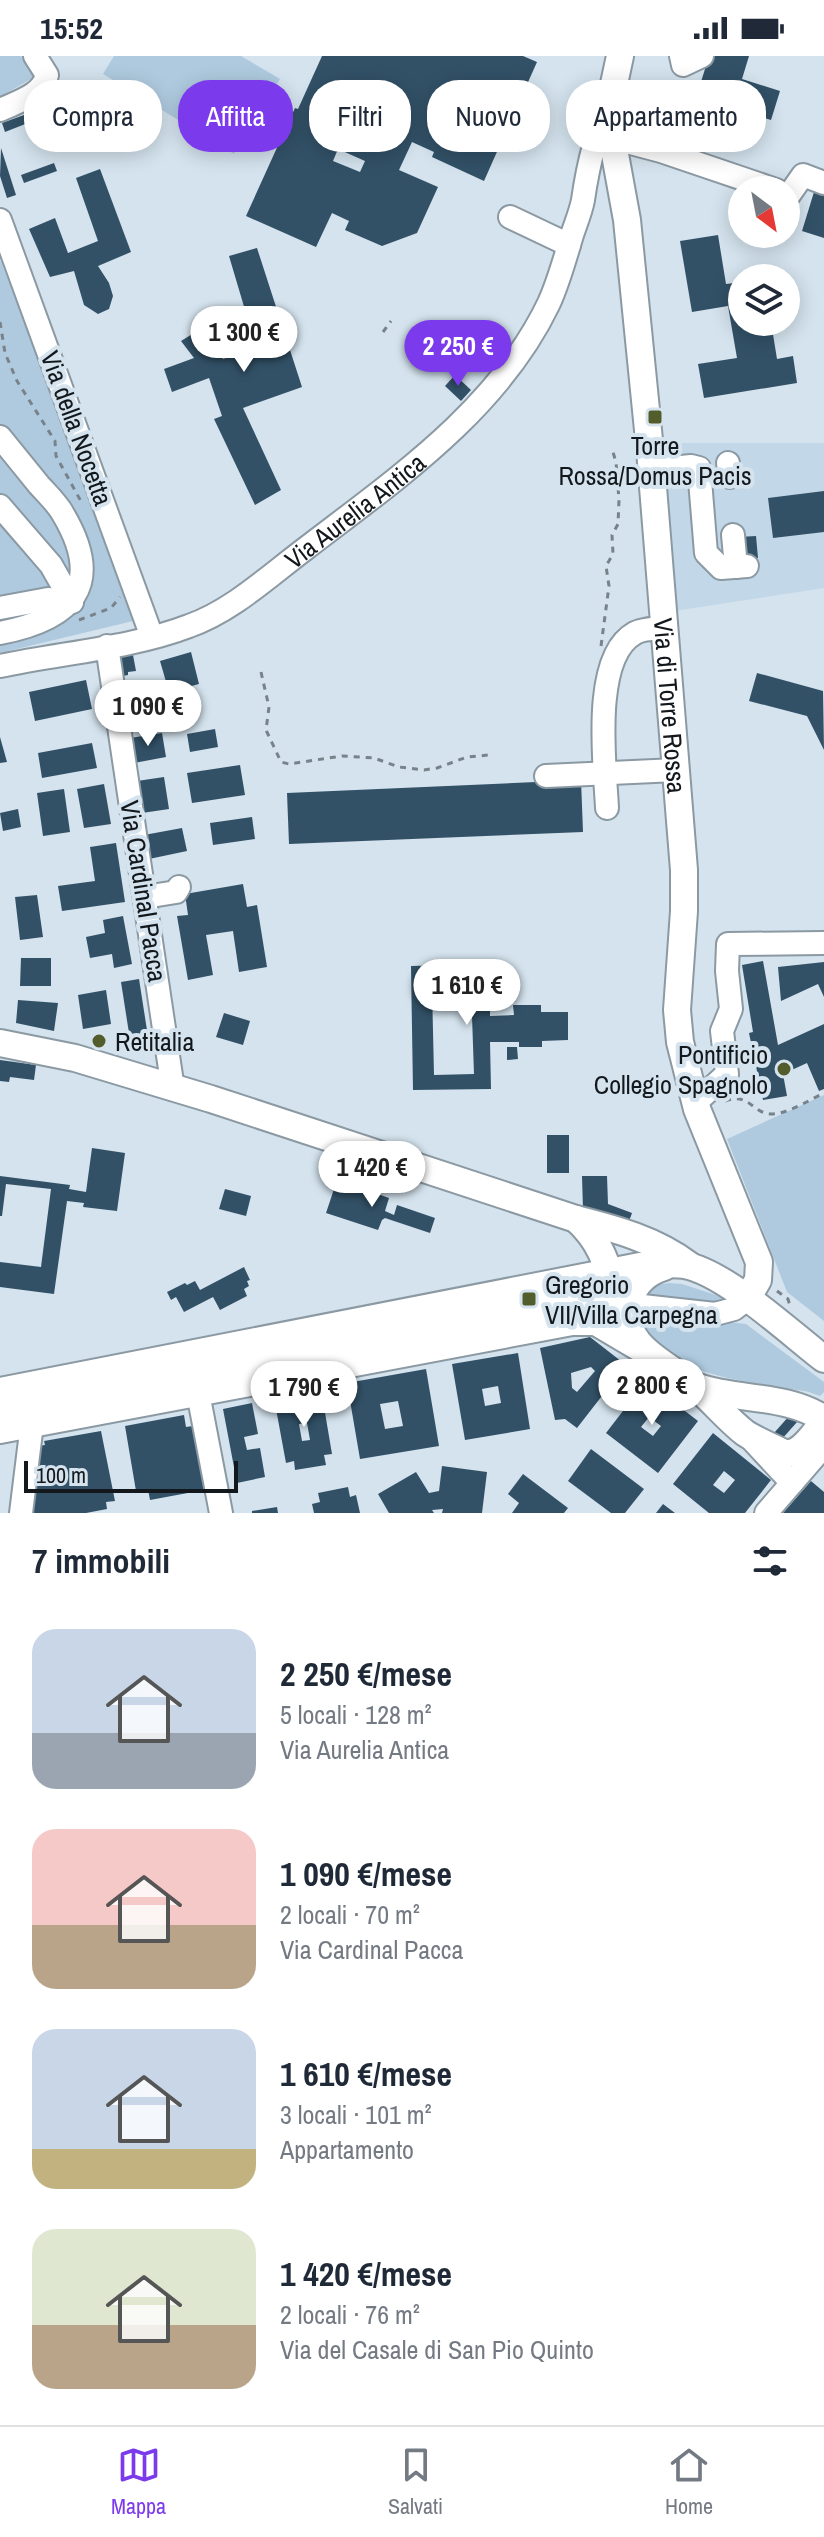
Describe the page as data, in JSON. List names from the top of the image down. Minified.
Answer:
{"streets":{"main road":["Via Aurelia Antica","Via di Torre Rossa"],"street":["Via della Nocetta","Via Cardinal Pacca"]},"crossings":[["Via della Nocetta","Via Aurelia Antica"],["Via Aurelia Antica","Via di Torre Rossa"],["Via Aurelia Antica","Via Cardinal Pacca"]],"places":{"transit":["Torre Rossa/Domus Pacis","Gregorio VII/Villa Carpegna"],"other":["Retitalia","Pontificio Collegio Spagnolo"]},"scale_bar":"100 m","north":"bottom right","page":{"status":"15:52","chip":["Compra","Affitta","Filtri","Nuovo","Appartamento"],"price":["1 300 €","2 250 €","1 090 €","1 610 €","1 420 €","2 800 €","1 790 €"],"scale":"100 m","heading":"7 immobili","list":[{"name":"2 250 €/mese","note":"5 locali · 128 m² · Via Aurelia Antica"},{"name":"1 090 €/mese","note":"2 locali · 70 m² · Via Cardinal Pacca"},{"name":"1 610 €/mese","note":"3 locali · 101 m² · Appartamento"},{"name":"1 420 €/mese","note":"2 locali · 76 m² · Via del Casale di San Pio Quinto"}],"tabs":["Mappa","Salvati","Home"]}}
